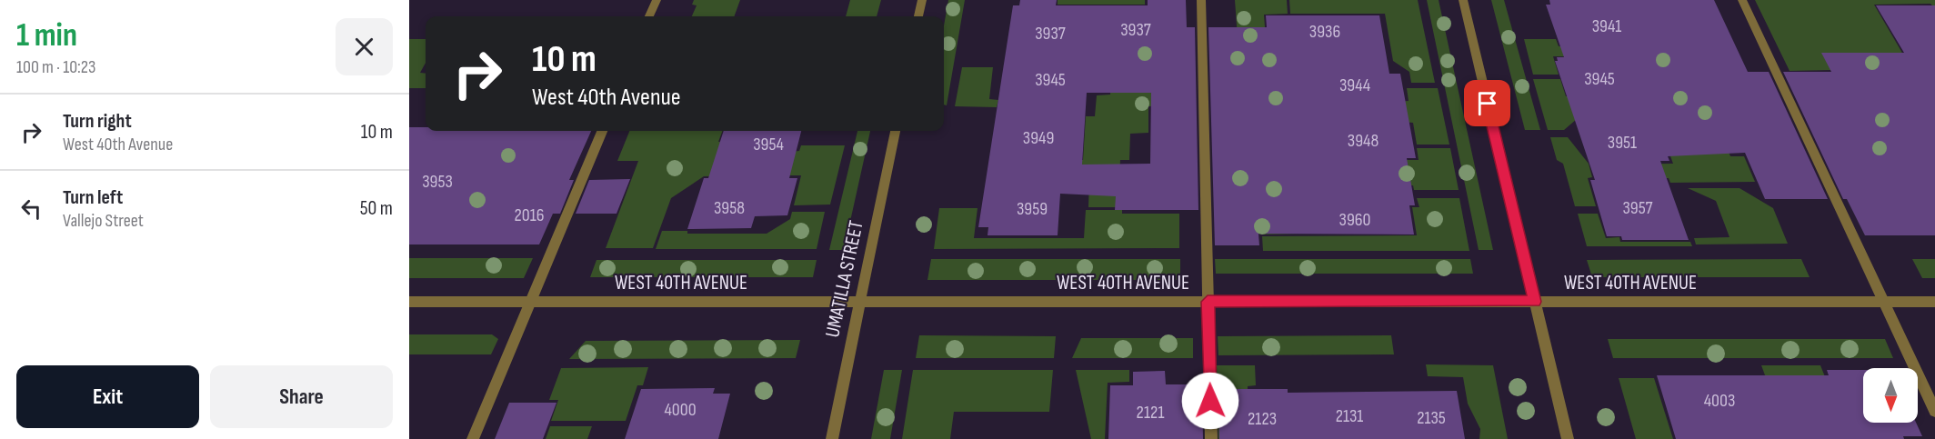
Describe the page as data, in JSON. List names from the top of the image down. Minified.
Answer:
{"streets":{"street":["UMATILLA STREET","WEST 40TH AVENUE"]},"crossings":[["UMATILLA STREET","WEST 40TH AVENUE"]],"house_numbers":["3941","3937","3936","3937","3945","3945","3944","3949","3948","3951","3954","3953","3958","3957","3959","2016","3960","4003","4000","2121","2131","2135","2123"],"north":"bottom","page":{"heading":["1 min","100 m · 10:23"],"turn":["10 m","West 40th Avenue"],"list":[{"name":"Turn right","note":"West 40th Avenue","value":"10 m"},{"name":"Turn left","note":"Vallejo Street","value":"50 m"}],"buttons":["Exit","Share"]}}
